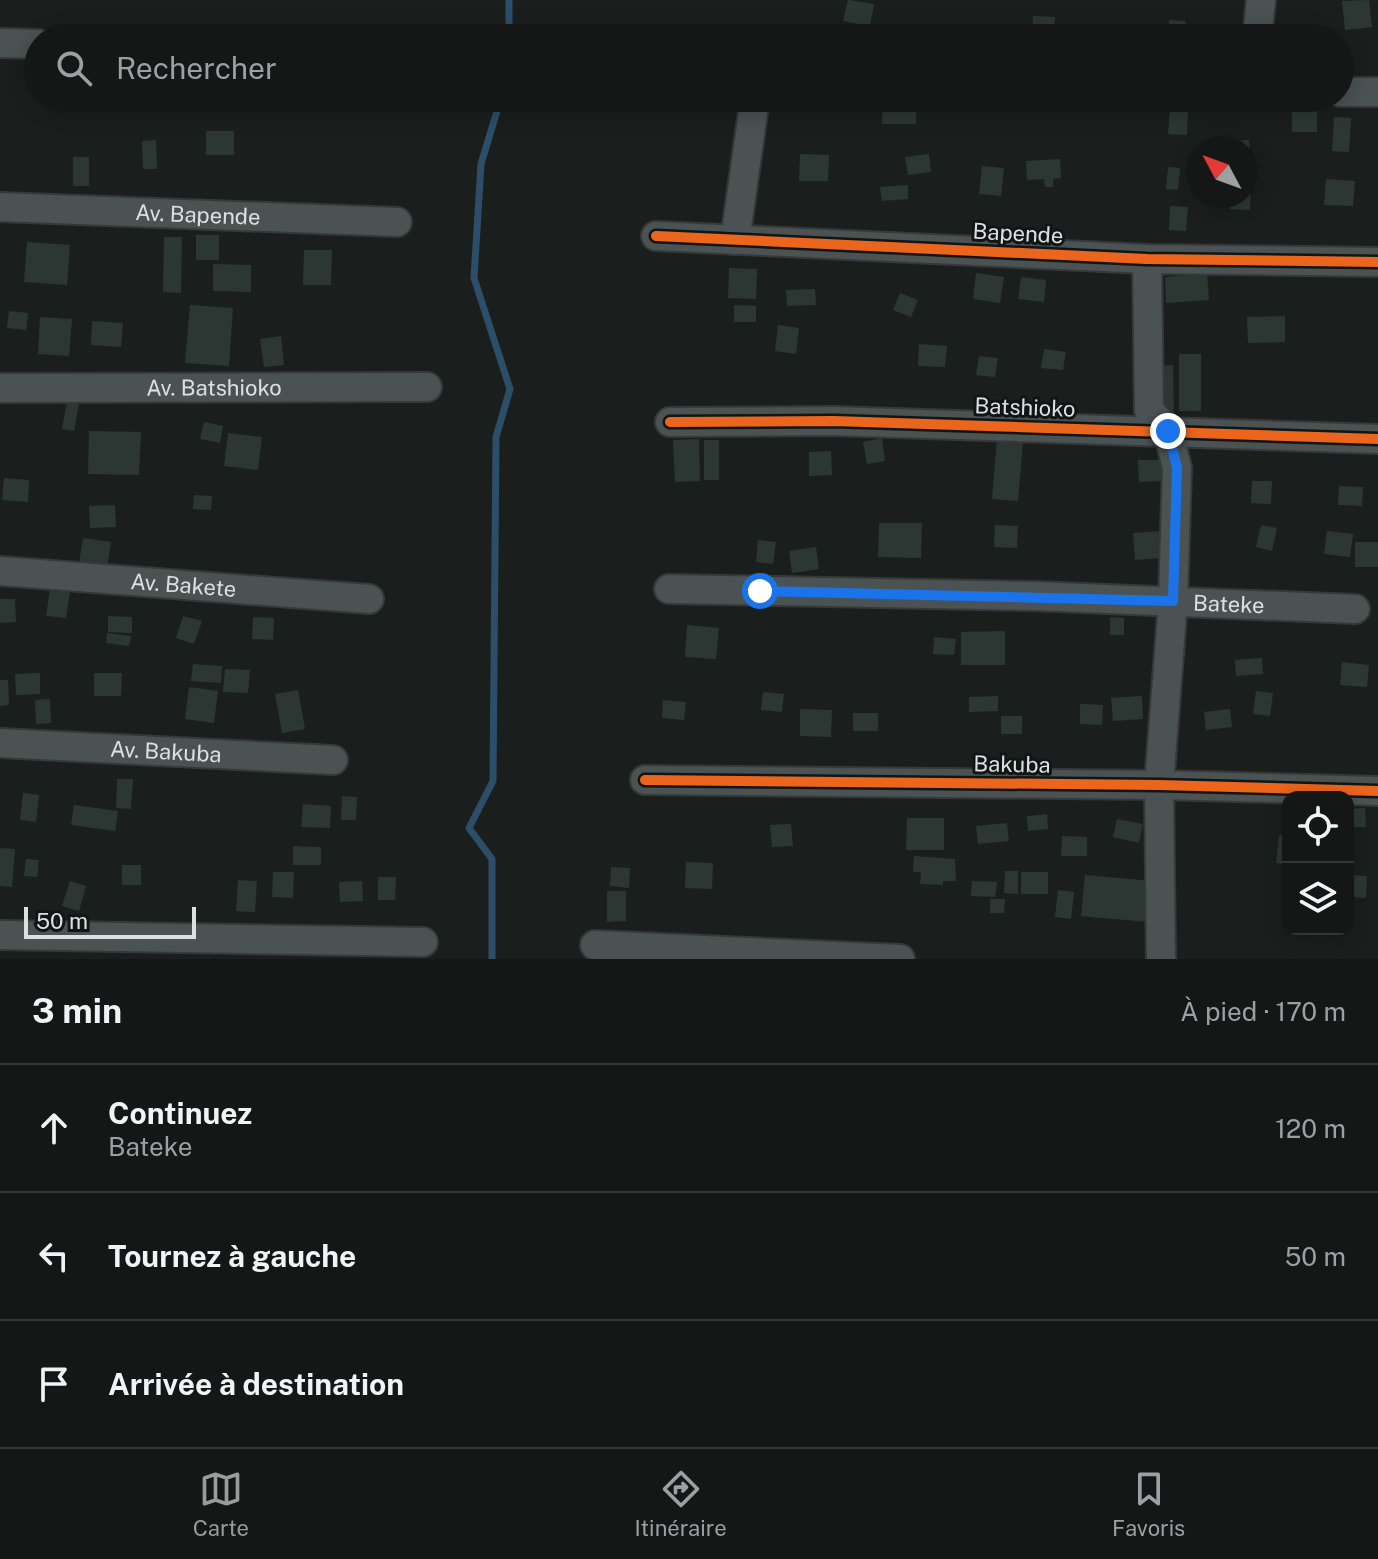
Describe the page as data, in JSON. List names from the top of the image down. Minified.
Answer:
{"streets":{"street":["Av. Bapende","Bapende","Av. Batshioko","Batshioko","Av. Bakete","Bateke","Av. Bakuba","Bakuba"]},"scale_bar":"50 m","north":"top left","page":{"search":"Rechercher","scale":"50 m","heading":["3 min","À pied · 170 m"],"list":[["Continuez","Bateke","120 m"],["Tournez à gauche","50 m"],"Arrivée à destination"],"nav":["Carte","Itinéraire","Favoris"]}}
